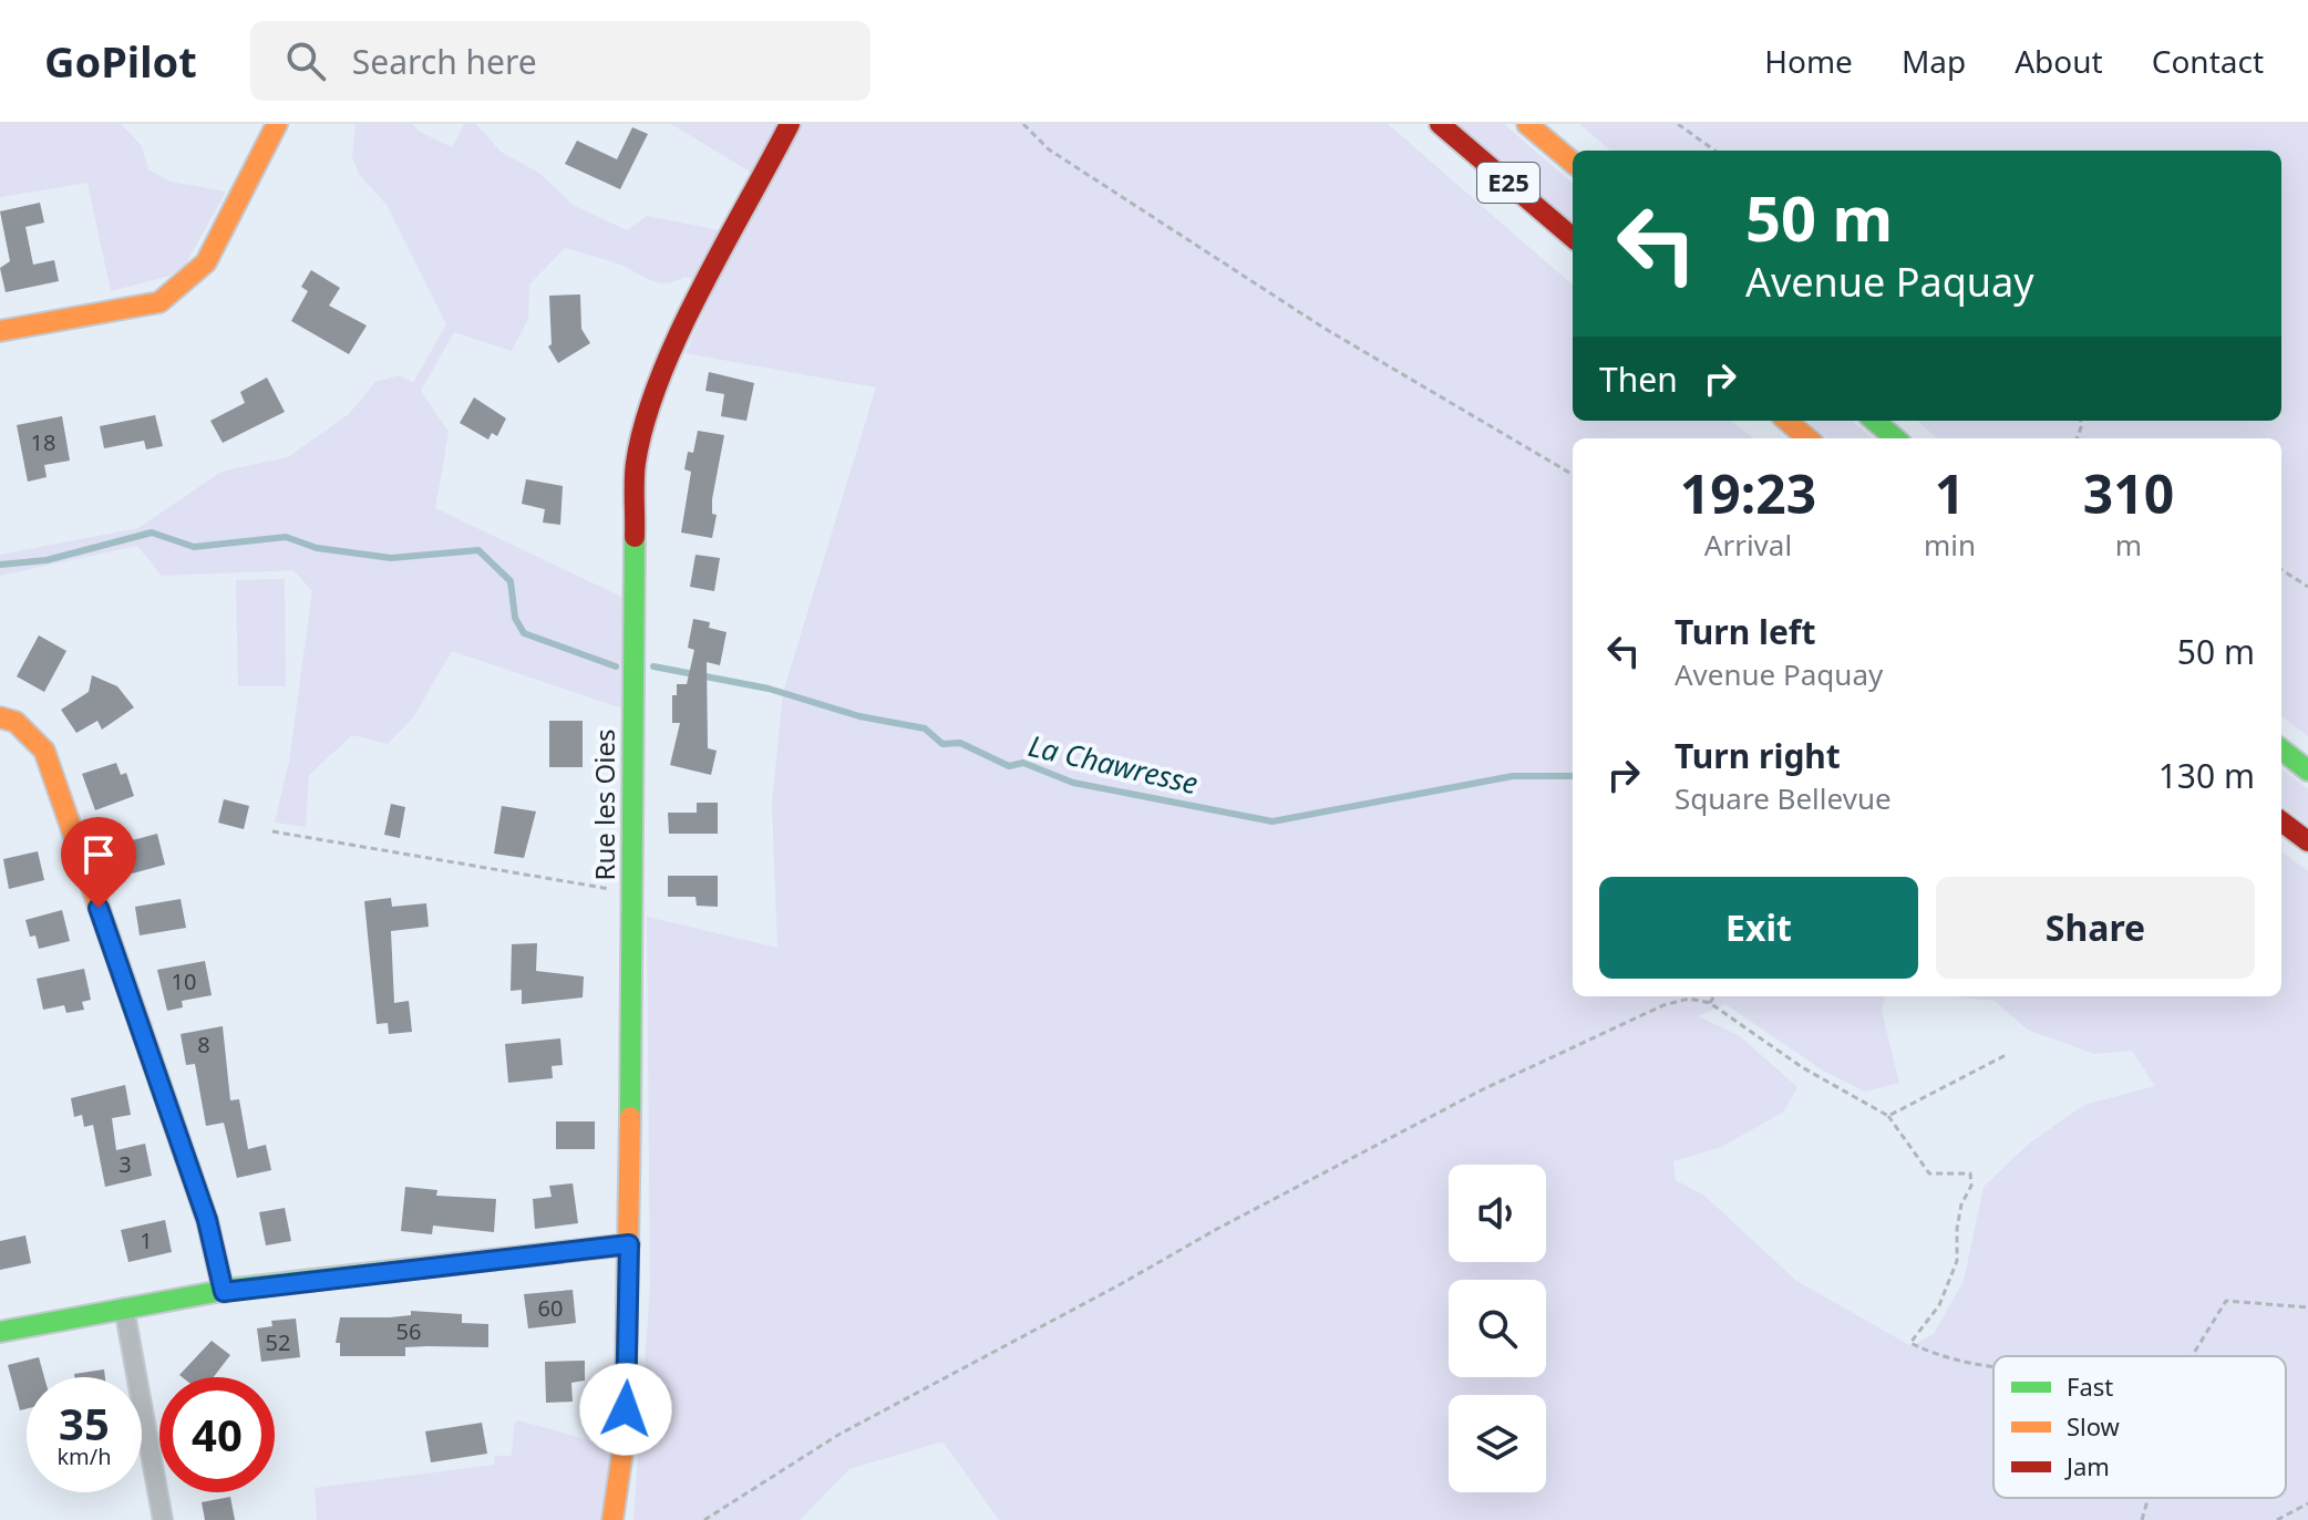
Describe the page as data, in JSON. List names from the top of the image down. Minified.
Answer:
{"streets":{"main road":["E25","Rue les Oies"]},"water":["La Chawresse"],"house_numbers":["18","10","8","3","1","60","56","52"],"legend":["Fast","Slow","Jam"],"page":{"header":"GoPilot","search":"Search here","nav":["Home","Map","About","Contact"],"turn":["50 m","Avenue Paquay"],"then":"Then","eta":["19:23","Arrival","1","min","310","m"],"list":[{"name":"Turn left","note":"Avenue Paquay","value":"50 m"},{"name":"Turn right","note":"Square Bellevue","value":"130 m"}],"buttons":["Exit","Share"],"speed":"35 km/h","limit":"40"}}
